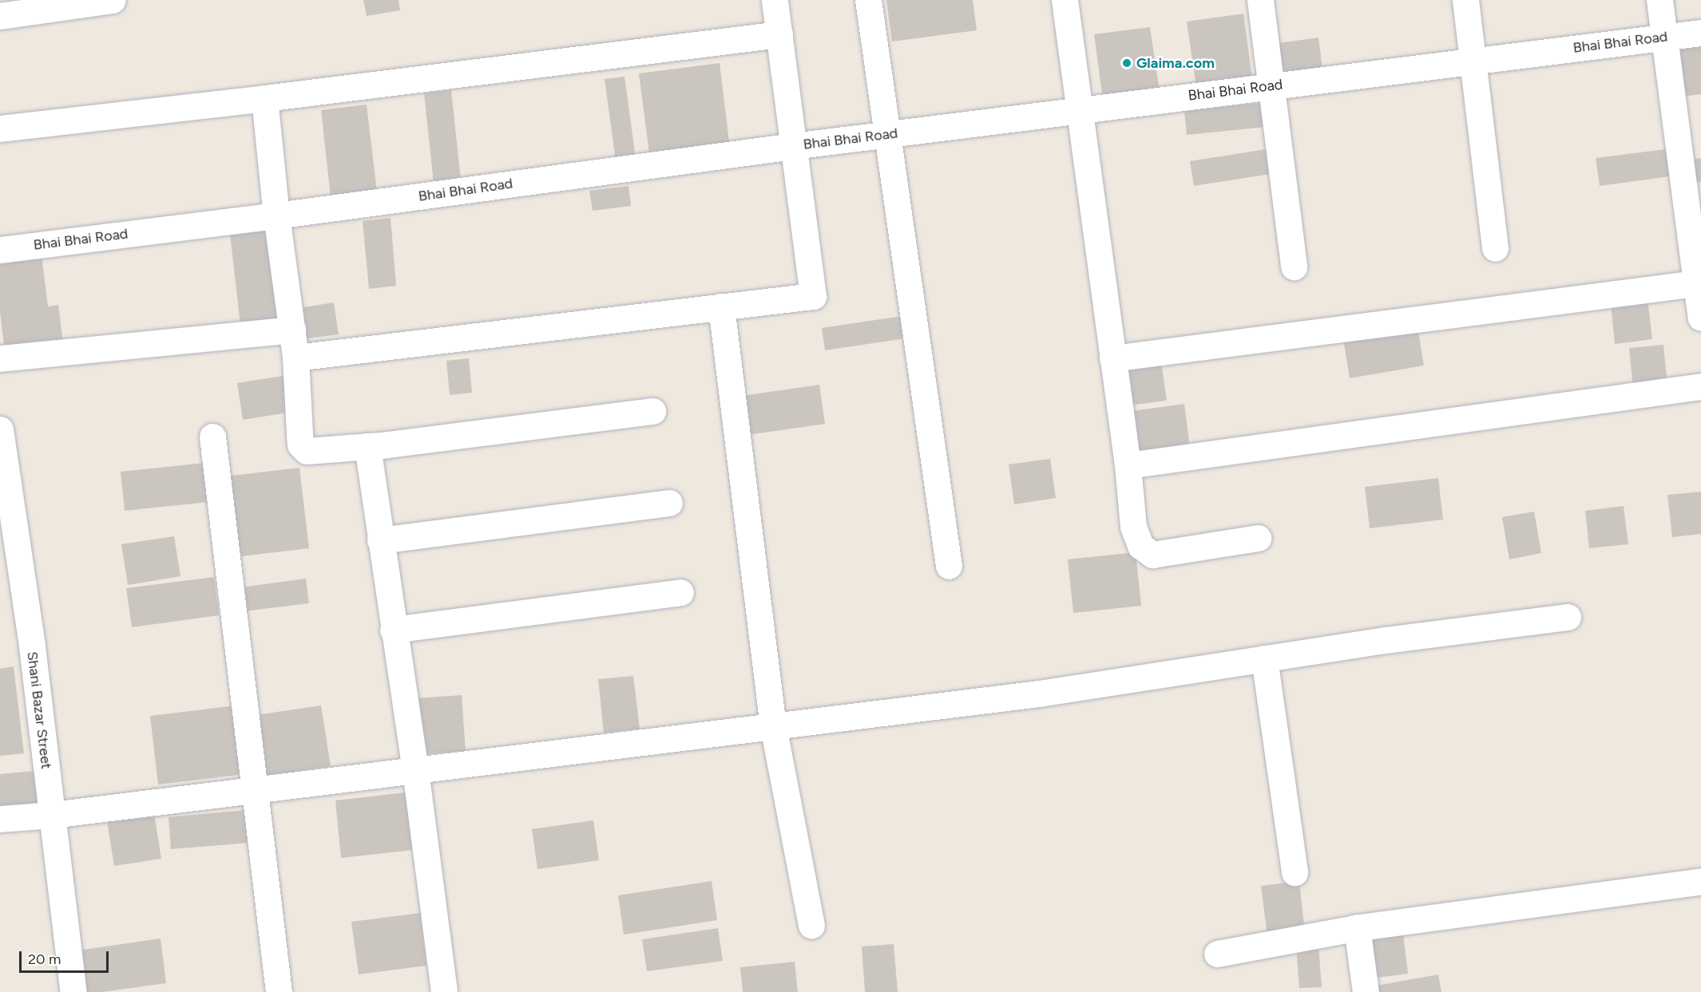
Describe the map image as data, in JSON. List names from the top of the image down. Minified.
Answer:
{"streets":{"street":["Bhai Bhai Road","Shani Bazar Street"]},"places":["Glaima.com"],"scale_bar":"20 m"}
